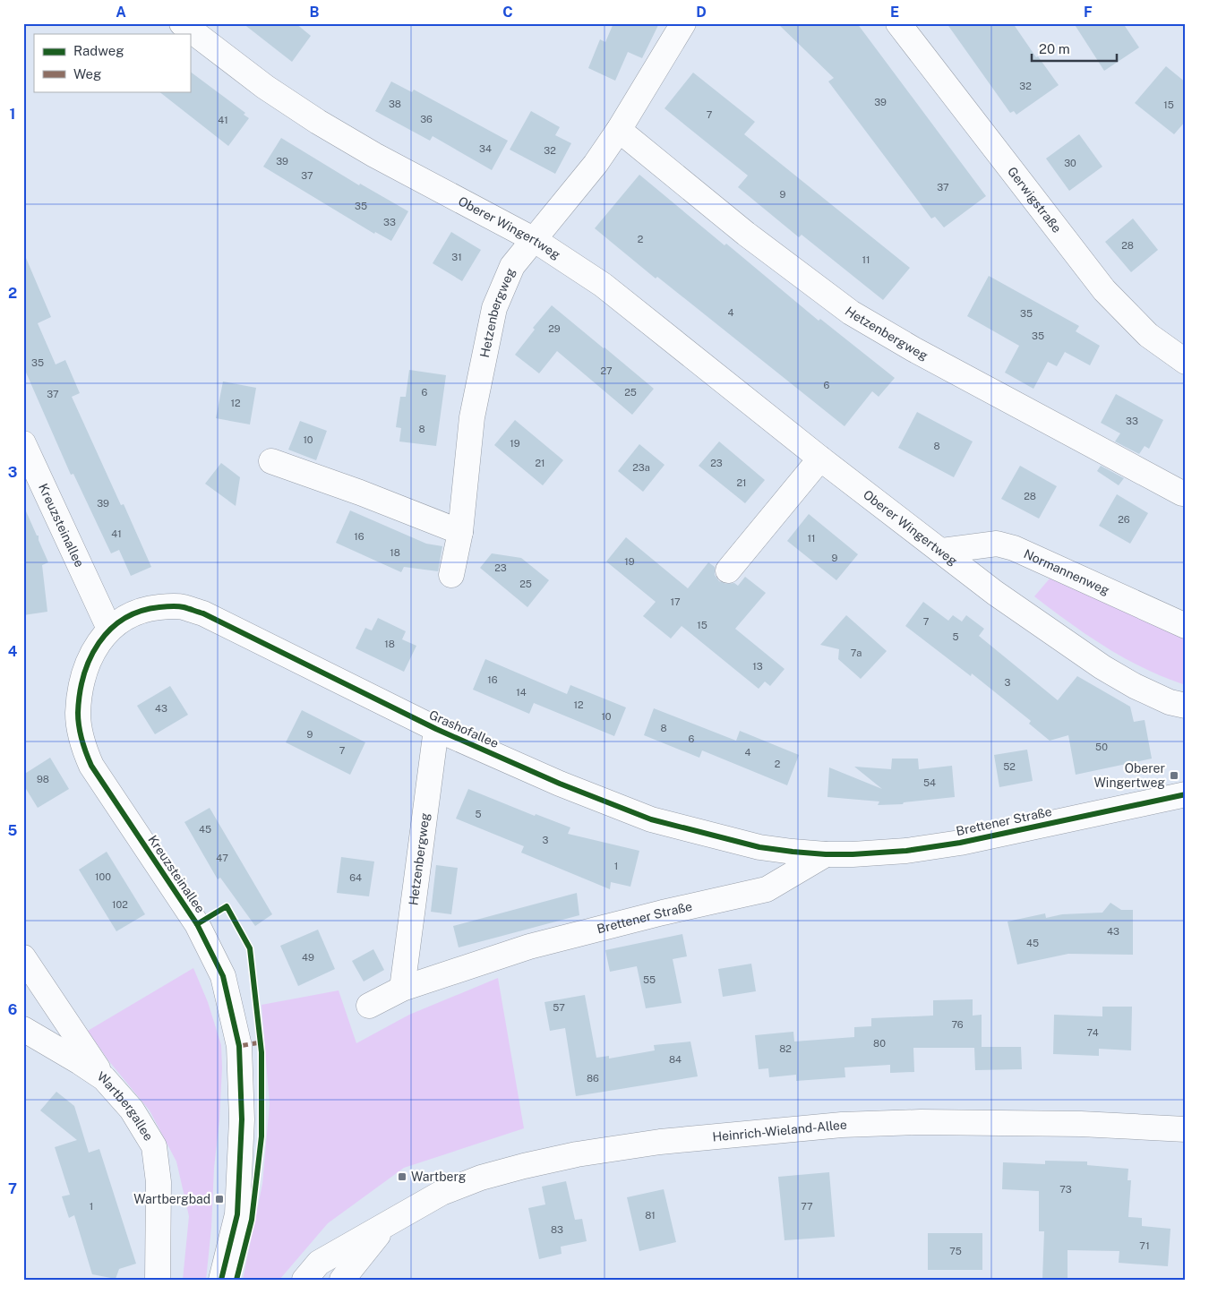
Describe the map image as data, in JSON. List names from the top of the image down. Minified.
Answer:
{"streets":{"street":["Gerwigstraße","Oberer Wingertweg","Hetzenbergweg","Kreuzsteinallee","Normannenweg","Grashofallee","Brettener Straße","Wartbergallee","Heinrich-Wieland-Allee"]},"crossings":[["Oberer Wingertweg","Hetzenbergweg"],["Oberer Wingertweg","Normannenweg"],["Hetzenbergweg","Grashofallee"],["Hetzenbergweg","Brettener Straße"],["Kreuzsteinallee","Grashofallee"],["Grashofallee","Brettener Straße"]],"places":{"transit":["Oberer Wingertweg","Wartberg","Wartbergbad"]},"house_numbers":["32","39","38","15","7","36","41","34","32","39","30","37","37","9","35","33","2","28","31","11","4","35","29","35","35","27","6","6","25","37","12","33","8","10","19","8","21","23","23a","21","28","39","26","41","16","11","18","9","19","23","25","17","7","15","5","18","7a","13","16","3","14","12","43","10","8","9","6","50","7","4","2","52","98","54","5","45","3","47","1","100","64","102","43","45","49","55","57","76","74","80","82","84","86","73","1","77","81","83","71","75"],"legend":["Radweg","Weg"],"scale_bar":"20 m","grid":{"columns":["A","B","C","D","E","F"],"rows":["1","2","3","4","5","6","7"]}}
